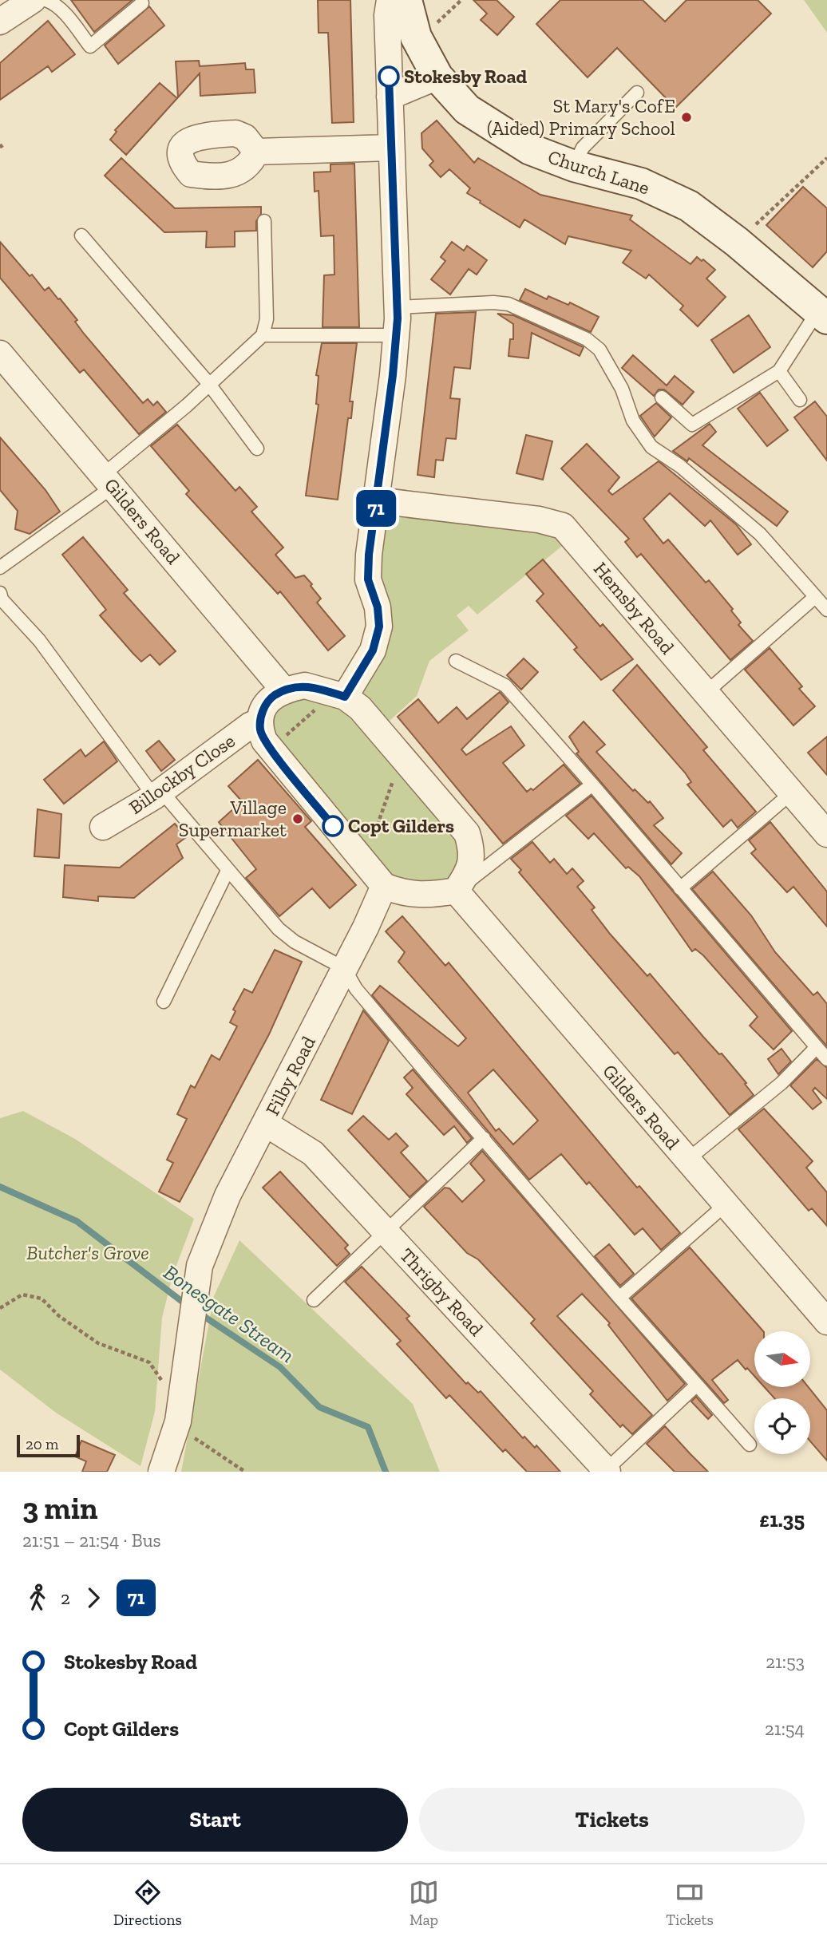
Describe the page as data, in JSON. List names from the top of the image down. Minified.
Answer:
{"streets":{"street":["Church Lane","Gilders Road","Hemsby Road","Billockby Close","Filby Road","Thrigby Road"]},"crossings":[["Filby Road","Thrigby Road"]],"water":["Bonesgate Stream"],"parks":["Butcher's Grove"],"places":["Stokesby Road","St Mary's CofE (Aided) Primary School","Village Supermarket","Copt Gilders"],"lines":["bus line 71"],"scale_bar":"20 m","north":"right","page":{"on_map":"71","scale":"20 m","heading":["3 min","21:51 – 21:54 · Bus","£1.35"],"legs":["2","71"],"list":[{"name":"Stokesby Road","value":"21:53"},{"name":"Copt Gilders","value":"21:54"}],"buttons":["Start","Tickets"],"tabs":["Directions","Map","Tickets"]}}
